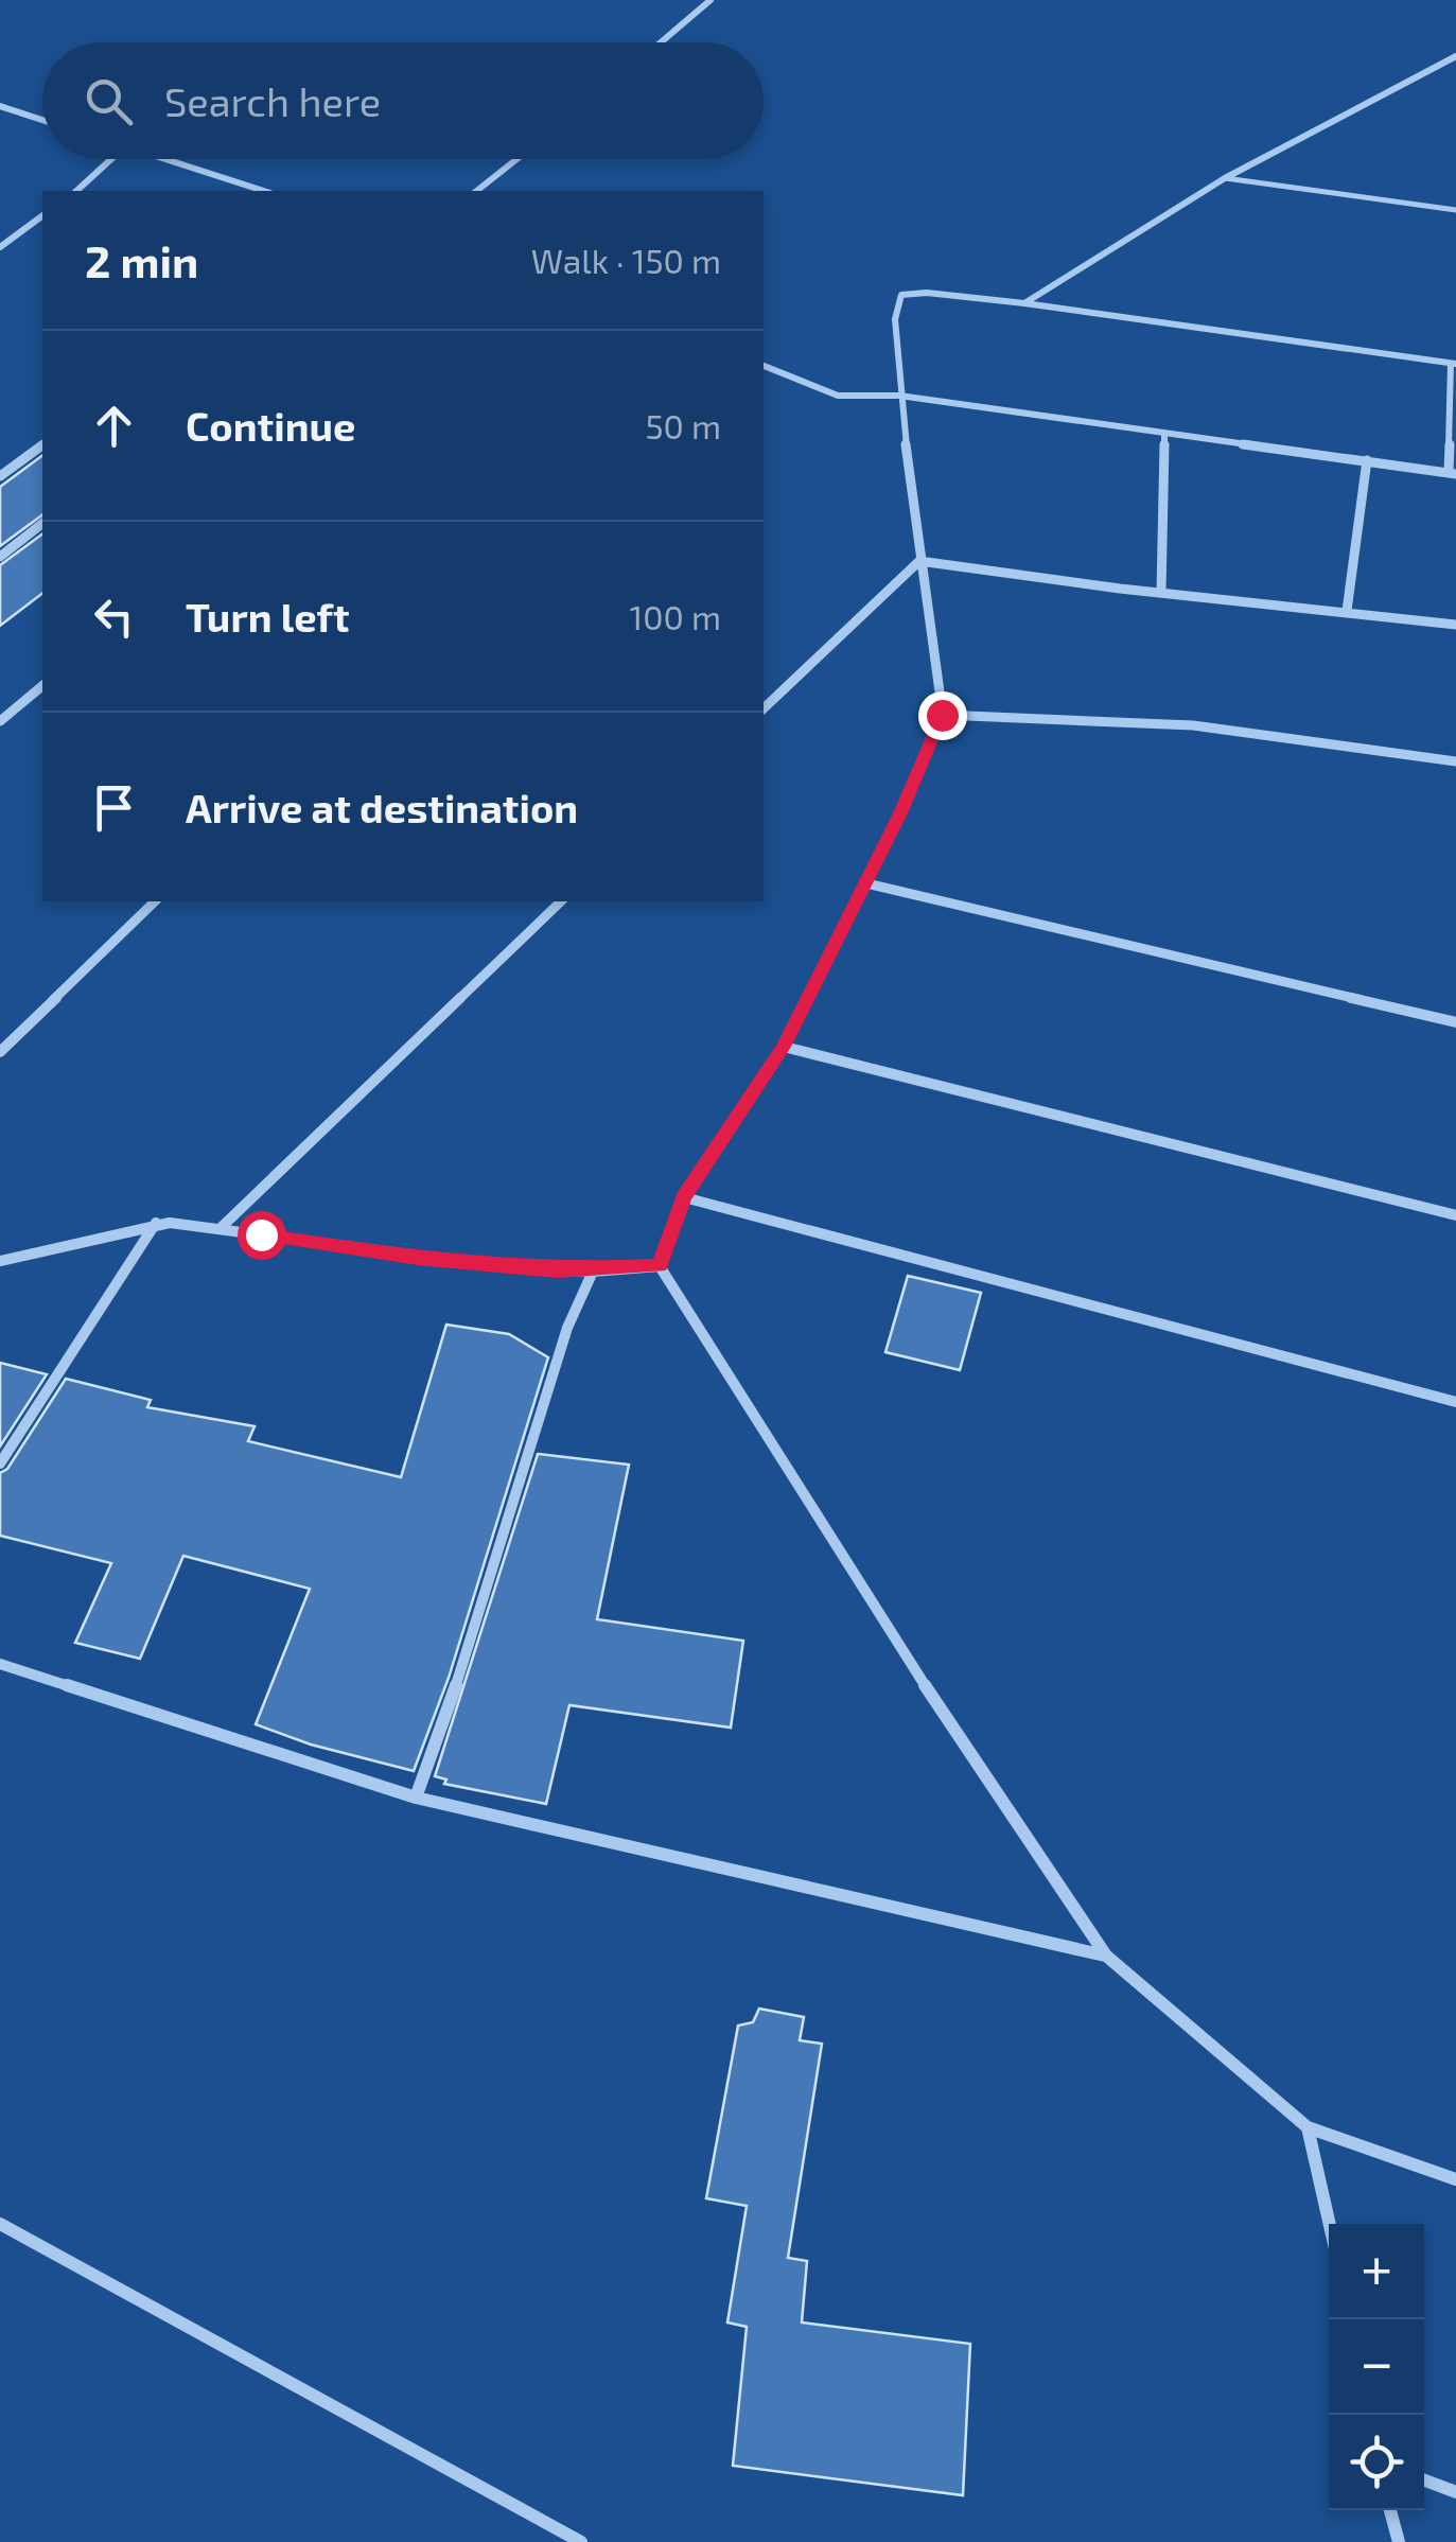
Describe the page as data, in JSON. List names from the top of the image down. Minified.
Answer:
{"page":{"search":"Search here","heading":["2 min","Walk · 150 m"],"list":[["Continue","50 m"],["Turn left","100 m"],"Arrive at destination"],"map_buttons":["+","−"]}}
